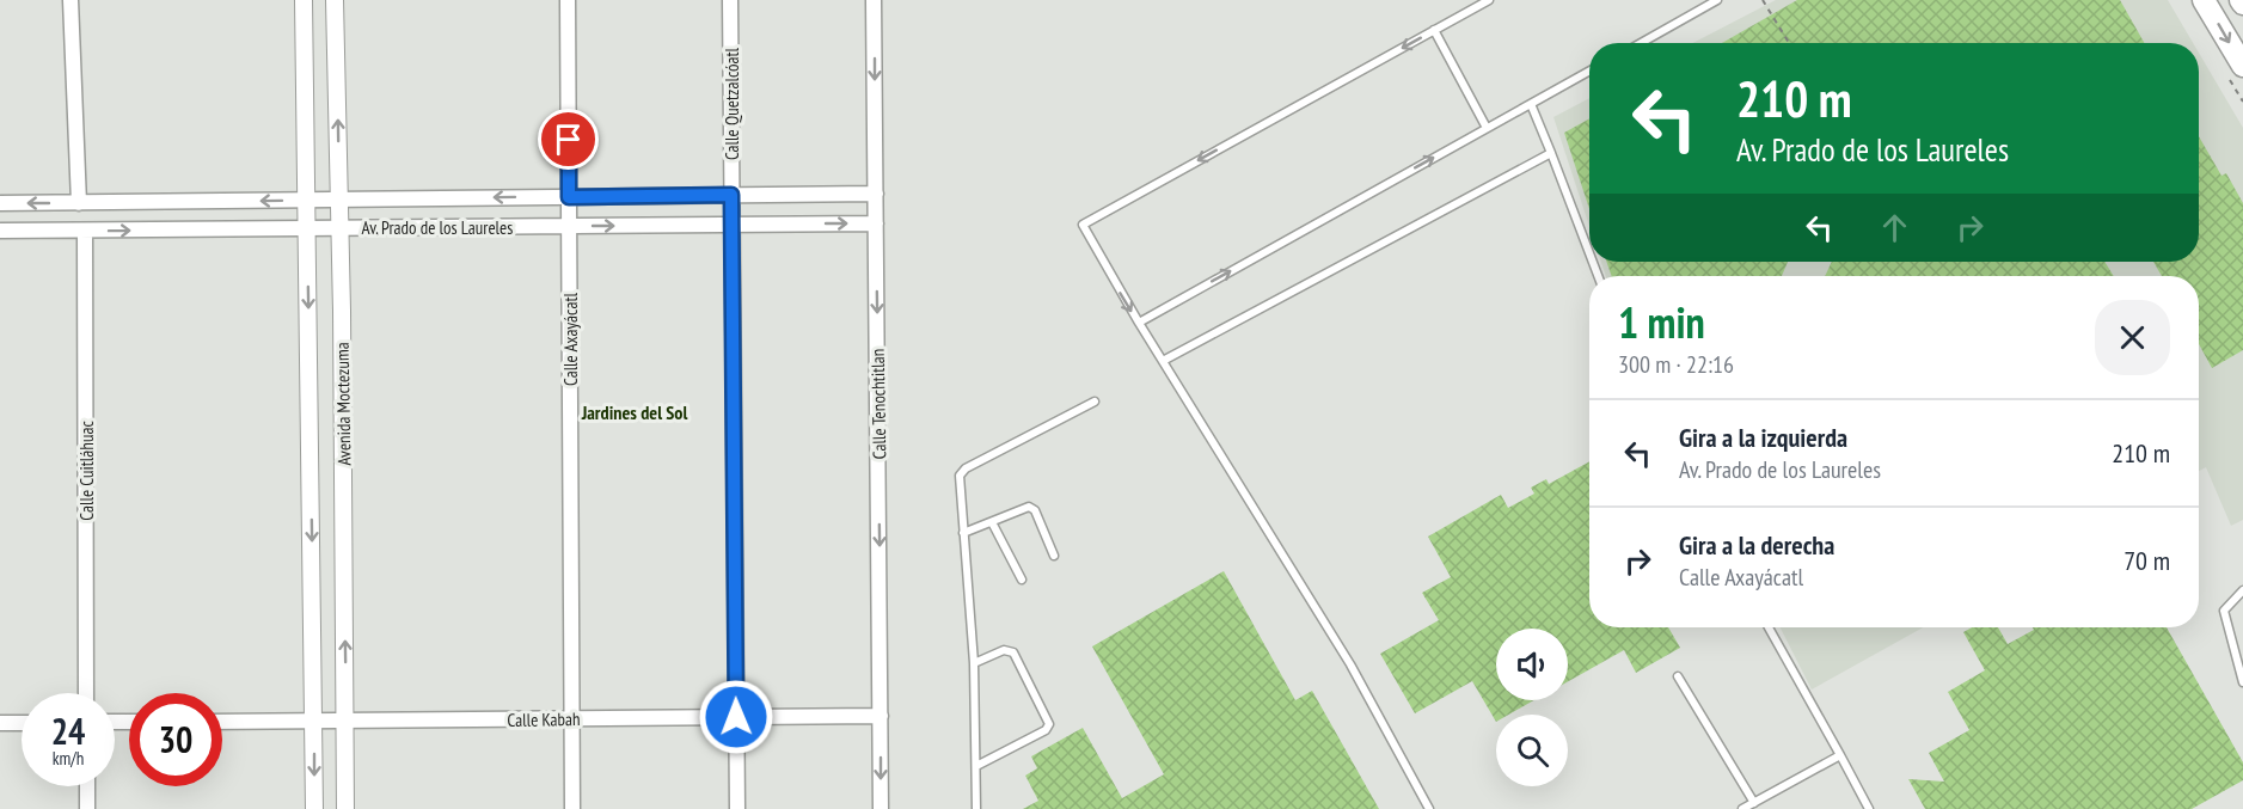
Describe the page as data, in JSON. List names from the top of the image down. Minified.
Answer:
{"streets":{"street":["Calle Quetzalcóatl","Av. Prado de los Laureles","Calle Axayácatl","Avenida Moctezuma","Calle Tenochtitlan","Calle Cuitláhuac","Calle Kabah"]},"crossings":[["Calle Quetzalcóatl","Av. Prado de los Laureles"],["Calle Quetzalcóatl","Calle Kabah"],["Av. Prado de los Laureles","Calle Axayácatl"],["Av. Prado de los Laureles","Avenida Moctezuma"],["Av. Prado de los Laureles","Calle Tenochtitlan"],["Av. Prado de los Laureles","Calle Cuitláhuac"],["Calle Axayácatl","Calle Kabah"],["Avenida Moctezuma","Calle Kabah"],["Calle Tenochtitlan","Calle Kabah"]],"one_way":["Calle Tenochtitlan"],"districts":["Jardines del Sol"],"page":{"turn":["210 m","Av. Prado de los Laureles"],"heading":["1 min","300 m · 22:16"],"list":[{"name":"Gira a la izquierda","note":"Av. Prado de los Laureles","value":"210 m"},{"name":"Gira a la derecha","note":"Calle Axayácatl","value":"70 m"}],"speed":"24 km/h","limit":"30"}}
